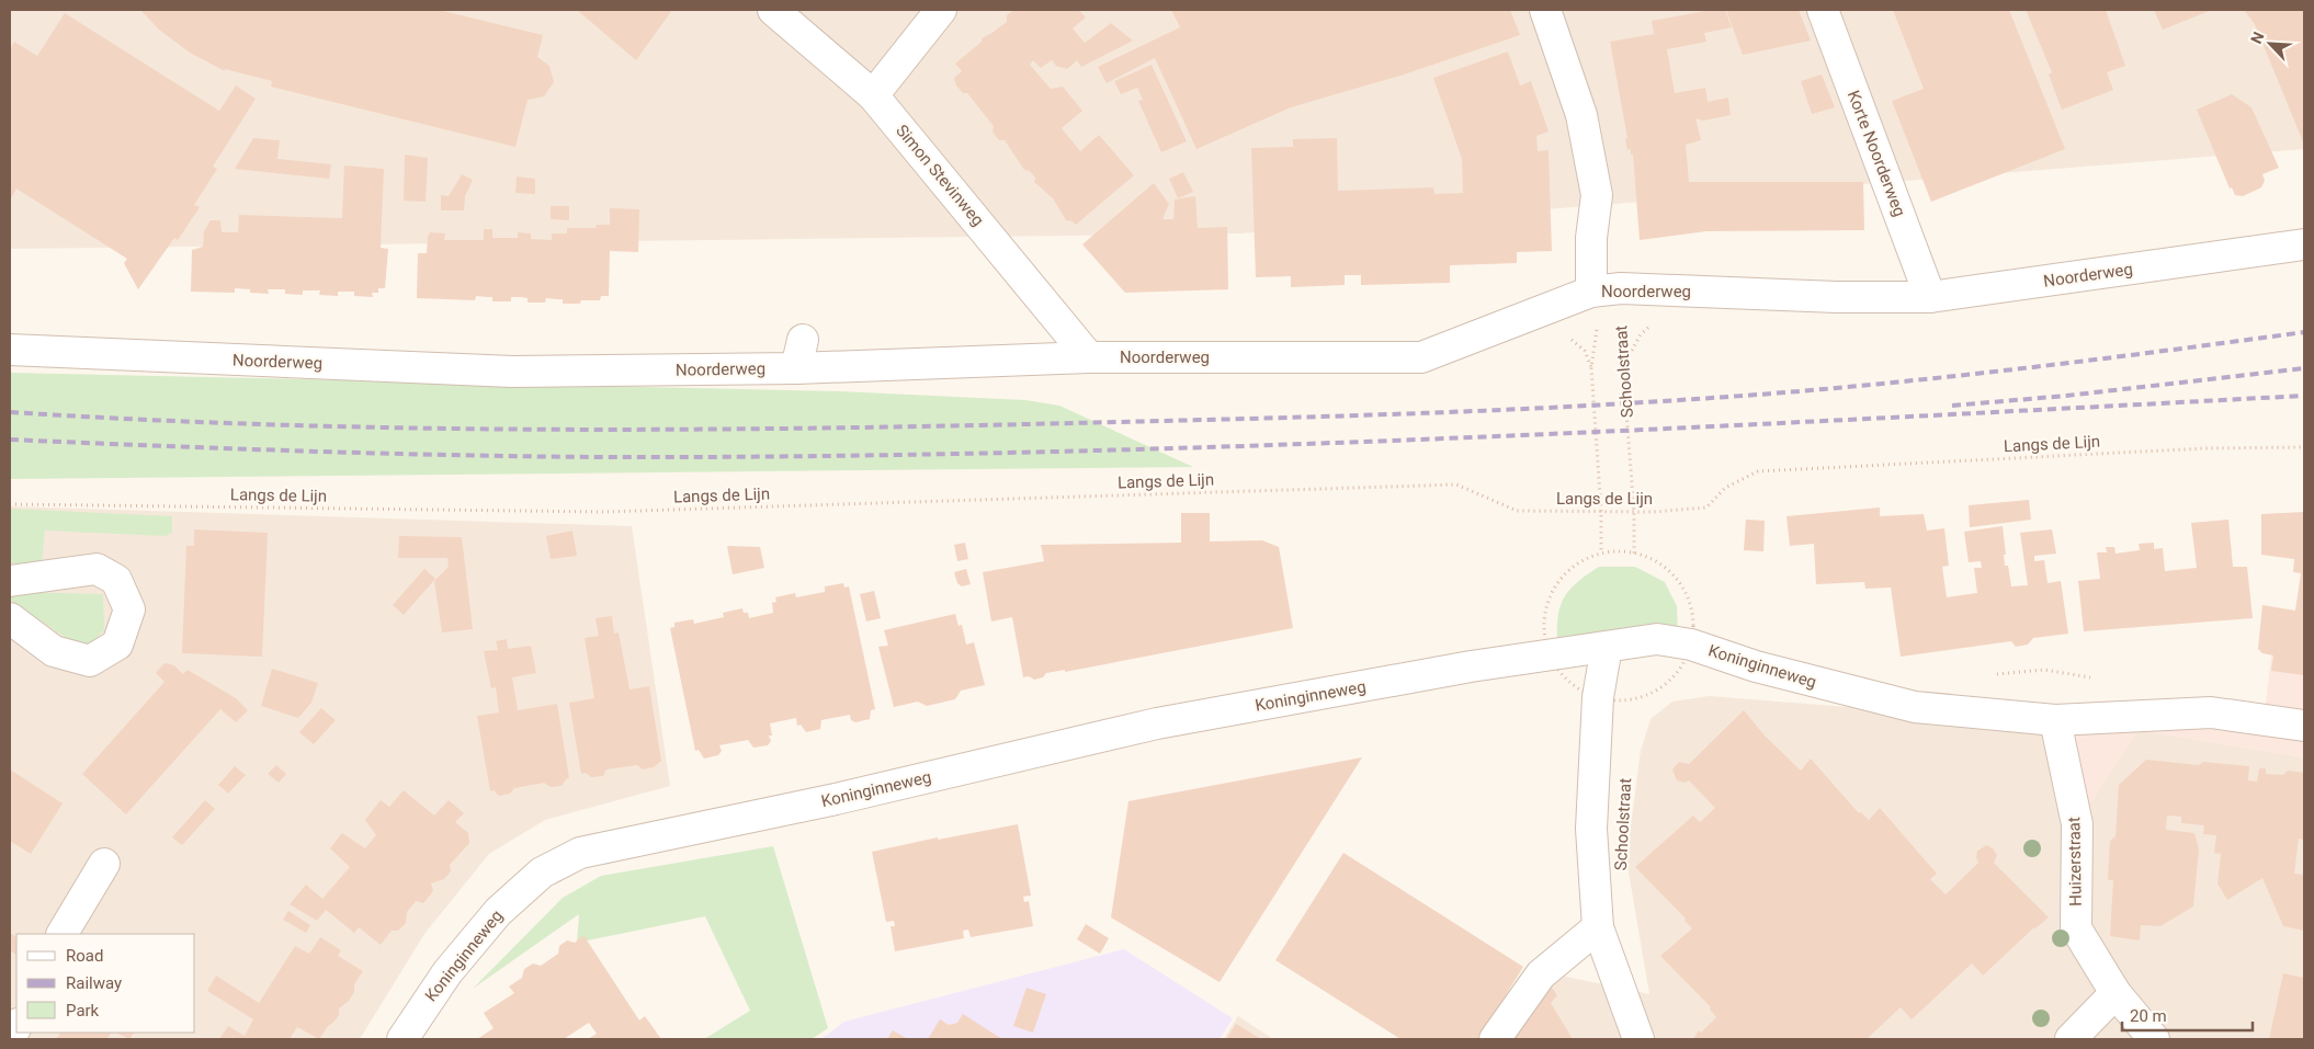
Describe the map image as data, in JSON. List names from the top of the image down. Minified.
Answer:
{"streets":{"street":["Korte Noorderweg","Simon Stevinweg","Noorderweg","Schoolstraat","Koninginneweg","Huizerstraat"],"path":["Langs de Lijn"]},"crossings":[["Korte Noorderweg","Noorderweg"],["Simon Stevinweg","Noorderweg"],["Noorderweg","Schoolstraat"],["Schoolstraat","Langs de Lijn"],["Schoolstraat","Koninginneweg"],["Koninginneweg","Huizerstraat"]],"legend":["Road","Railway","Park"],"scale_bar":"20 m","north":"top left"}
